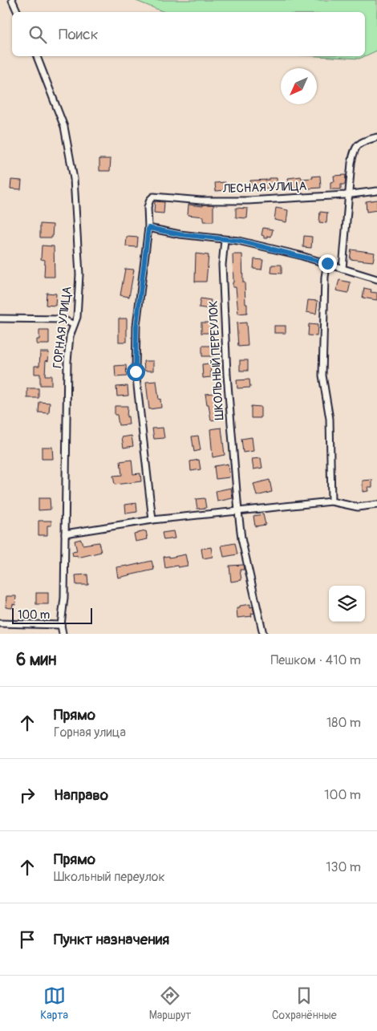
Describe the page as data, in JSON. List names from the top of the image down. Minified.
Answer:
{"streets":{"street":["ЛЕСНАЯ УЛИЦА","ГОРНАЯ УЛИЦА","ШКОЛЬНЫЙ ПЕРЕУЛОК"]},"scale_bar":"100 m","north":"bottom left","page":{"search":"Поиск","scale":"100 m","heading":["6 мин","Пешком · 410 m"],"list":[["Прямо","Горная улица","180 m"],["Направо","100 m"],["Прямо","Школьный переулок","130 m"],"Пункт назначения"],"nav":["Карта","Маршрут","Сохранённые"]}}
